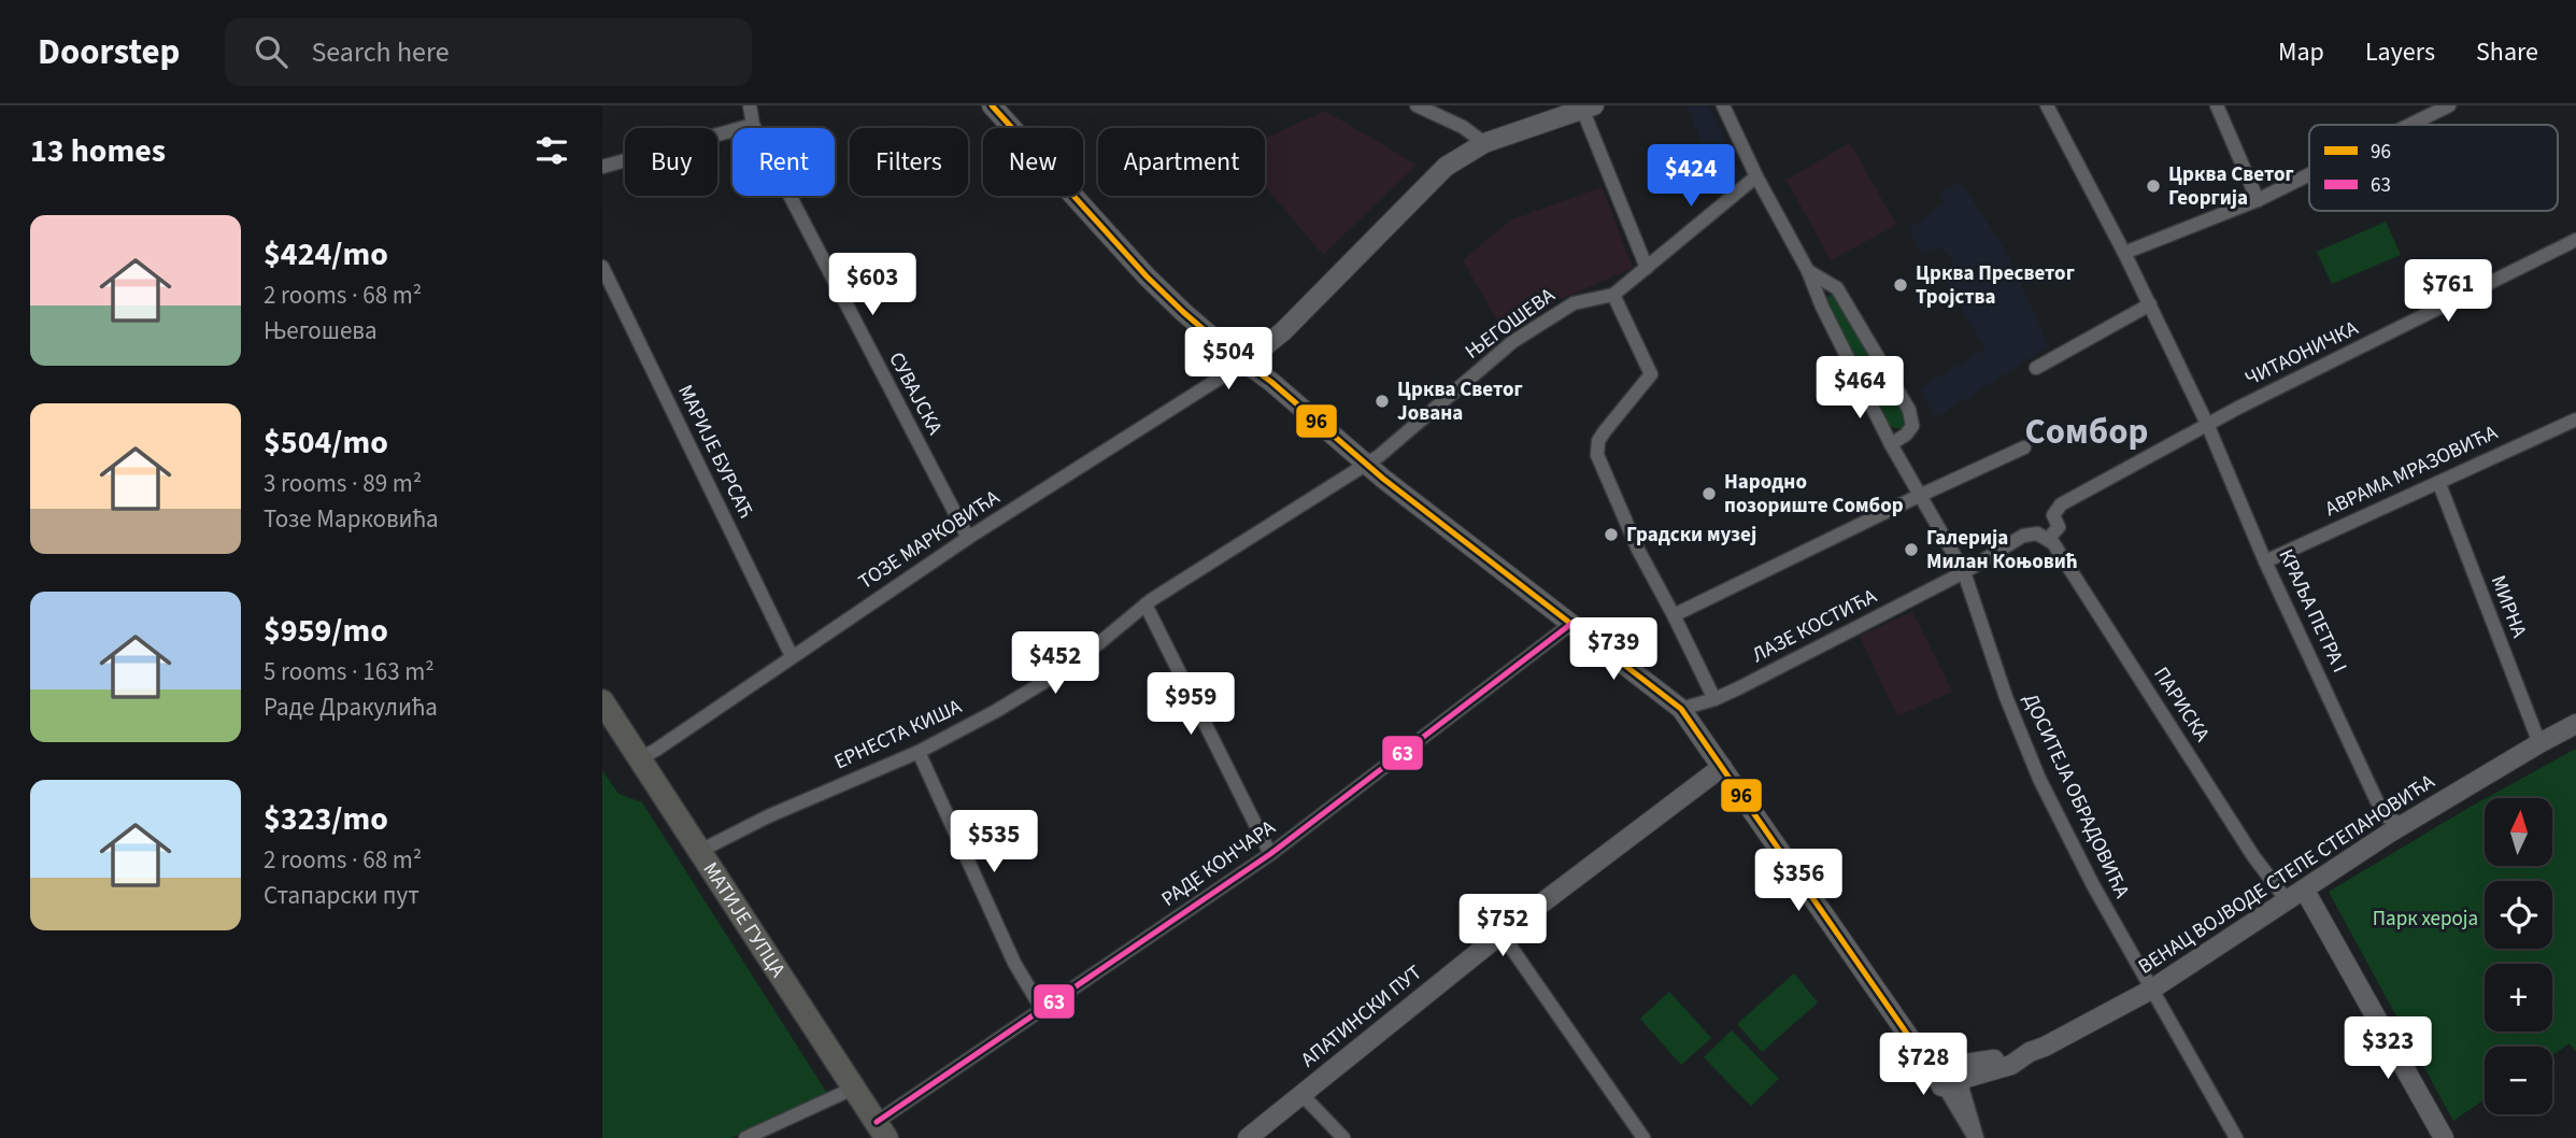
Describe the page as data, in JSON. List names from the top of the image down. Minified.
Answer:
{"streets":{"main road":["ВЕНАЦ ВОЈВОДЕ СТЕПЕ СТЕПАНОВИЋА","МАТИЈЕ ГУПЦА","АПАТИНСКИ ПУТ"],"street":["ЊЕГОШЕВА","ЧИТАОНИЧКА","СУВАЈСКА","МАРИЈЕ БУРСАЋ","АВРАМА МРАЗОВИЋА","ТОЗЕ МАРКОВИЋА","МИРНА","КРАЉА ПЕТРА I","ЛАЗЕ КОСТИЋА","ПАРИСКА","ЕРНЕСТА КИША","ДОСИТЕЈА ОБРАДОВИЋА","РАДЕ КОНЧАРА"]},"crossings":[["ЊЕГОШЕВА","ЕРНЕСТА КИША"],["ЊЕГОШЕВА","ДОСИТЕЈА ОБРАДОВИЋА"],["ЧИТАОНИЧКА","КРАЉА ПЕТРА I"],["СУВАЈСКА","ТОЗЕ МАРКОВИЋА"],["МАРИЈЕ БУРСАЋ","ТОЗЕ МАРКОВИЋА"],["АВРАМА МРАЗОВИЋА","МИРНА"],["АВРАМА МРАЗОВИЋА","КРАЉА ПЕТРА I"],["ТОЗЕ МАРКОВИЋА","МАТИЈЕ ГУПЦА"],["МИРНА","ВЕНАЦ ВОЈВОДЕ СТЕПЕ СТЕПАНОВИЋА"],["ЛАЗЕ КОСТИЋА","ПАРИСКА"],["ЛАЗЕ КОСТИЋА","ДОСИТЕЈА ОБРАДОВИЋА"],["ПАРИСКА","ВЕНАЦ ВОЈВОДЕ СТЕПЕ СТЕПАНОВИЋА"],["ЕРНЕСТА КИША","МАТИЈЕ ГУПЦА"],["ДОСИТЕЈА ОБРАДОВИЋА","ВЕНАЦ ВОЈВОДЕ СТЕПЕ СТЕПАНОВИЋА"],["РАДЕ КОНЧАРА","МАТИЈЕ ГУПЦА"]],"districts":["Сомбор"],"parks":["Парк хероја"],"places":["Црква Светог Георгија","Црква Пресветог Тројства","Црква Светог Јована","Народно позориште Сомбор","Градски музеј","Галерија Милан Коњовић"],"lines":["transit line 96","transit line 63"],"legend":["96","63"],"north":"top","page":{"header":"Doorstep","search":"Search here","nav":["Map","Layers","Share"],"heading":"13 homes","chip":["Buy","Rent","Filters","New","Apartment"],"price":["$424","$603","$761","$504","$464","$739","$452","$959","$535","$356","$752","$323","$728"],"list":[{"name":"$424/mo","note":"2 rooms · 68 m² · Његошева"},{"name":"$504/mo","note":"3 rooms · 89 m² · Тозе Марковића"},{"name":"$959/mo","note":"5 rooms · 163 m² · Раде Дракулића"},{"name":"$323/mo","note":"2 rooms · 68 m² · Стапарски пут"}],"map_buttons":["+","−"]}}
